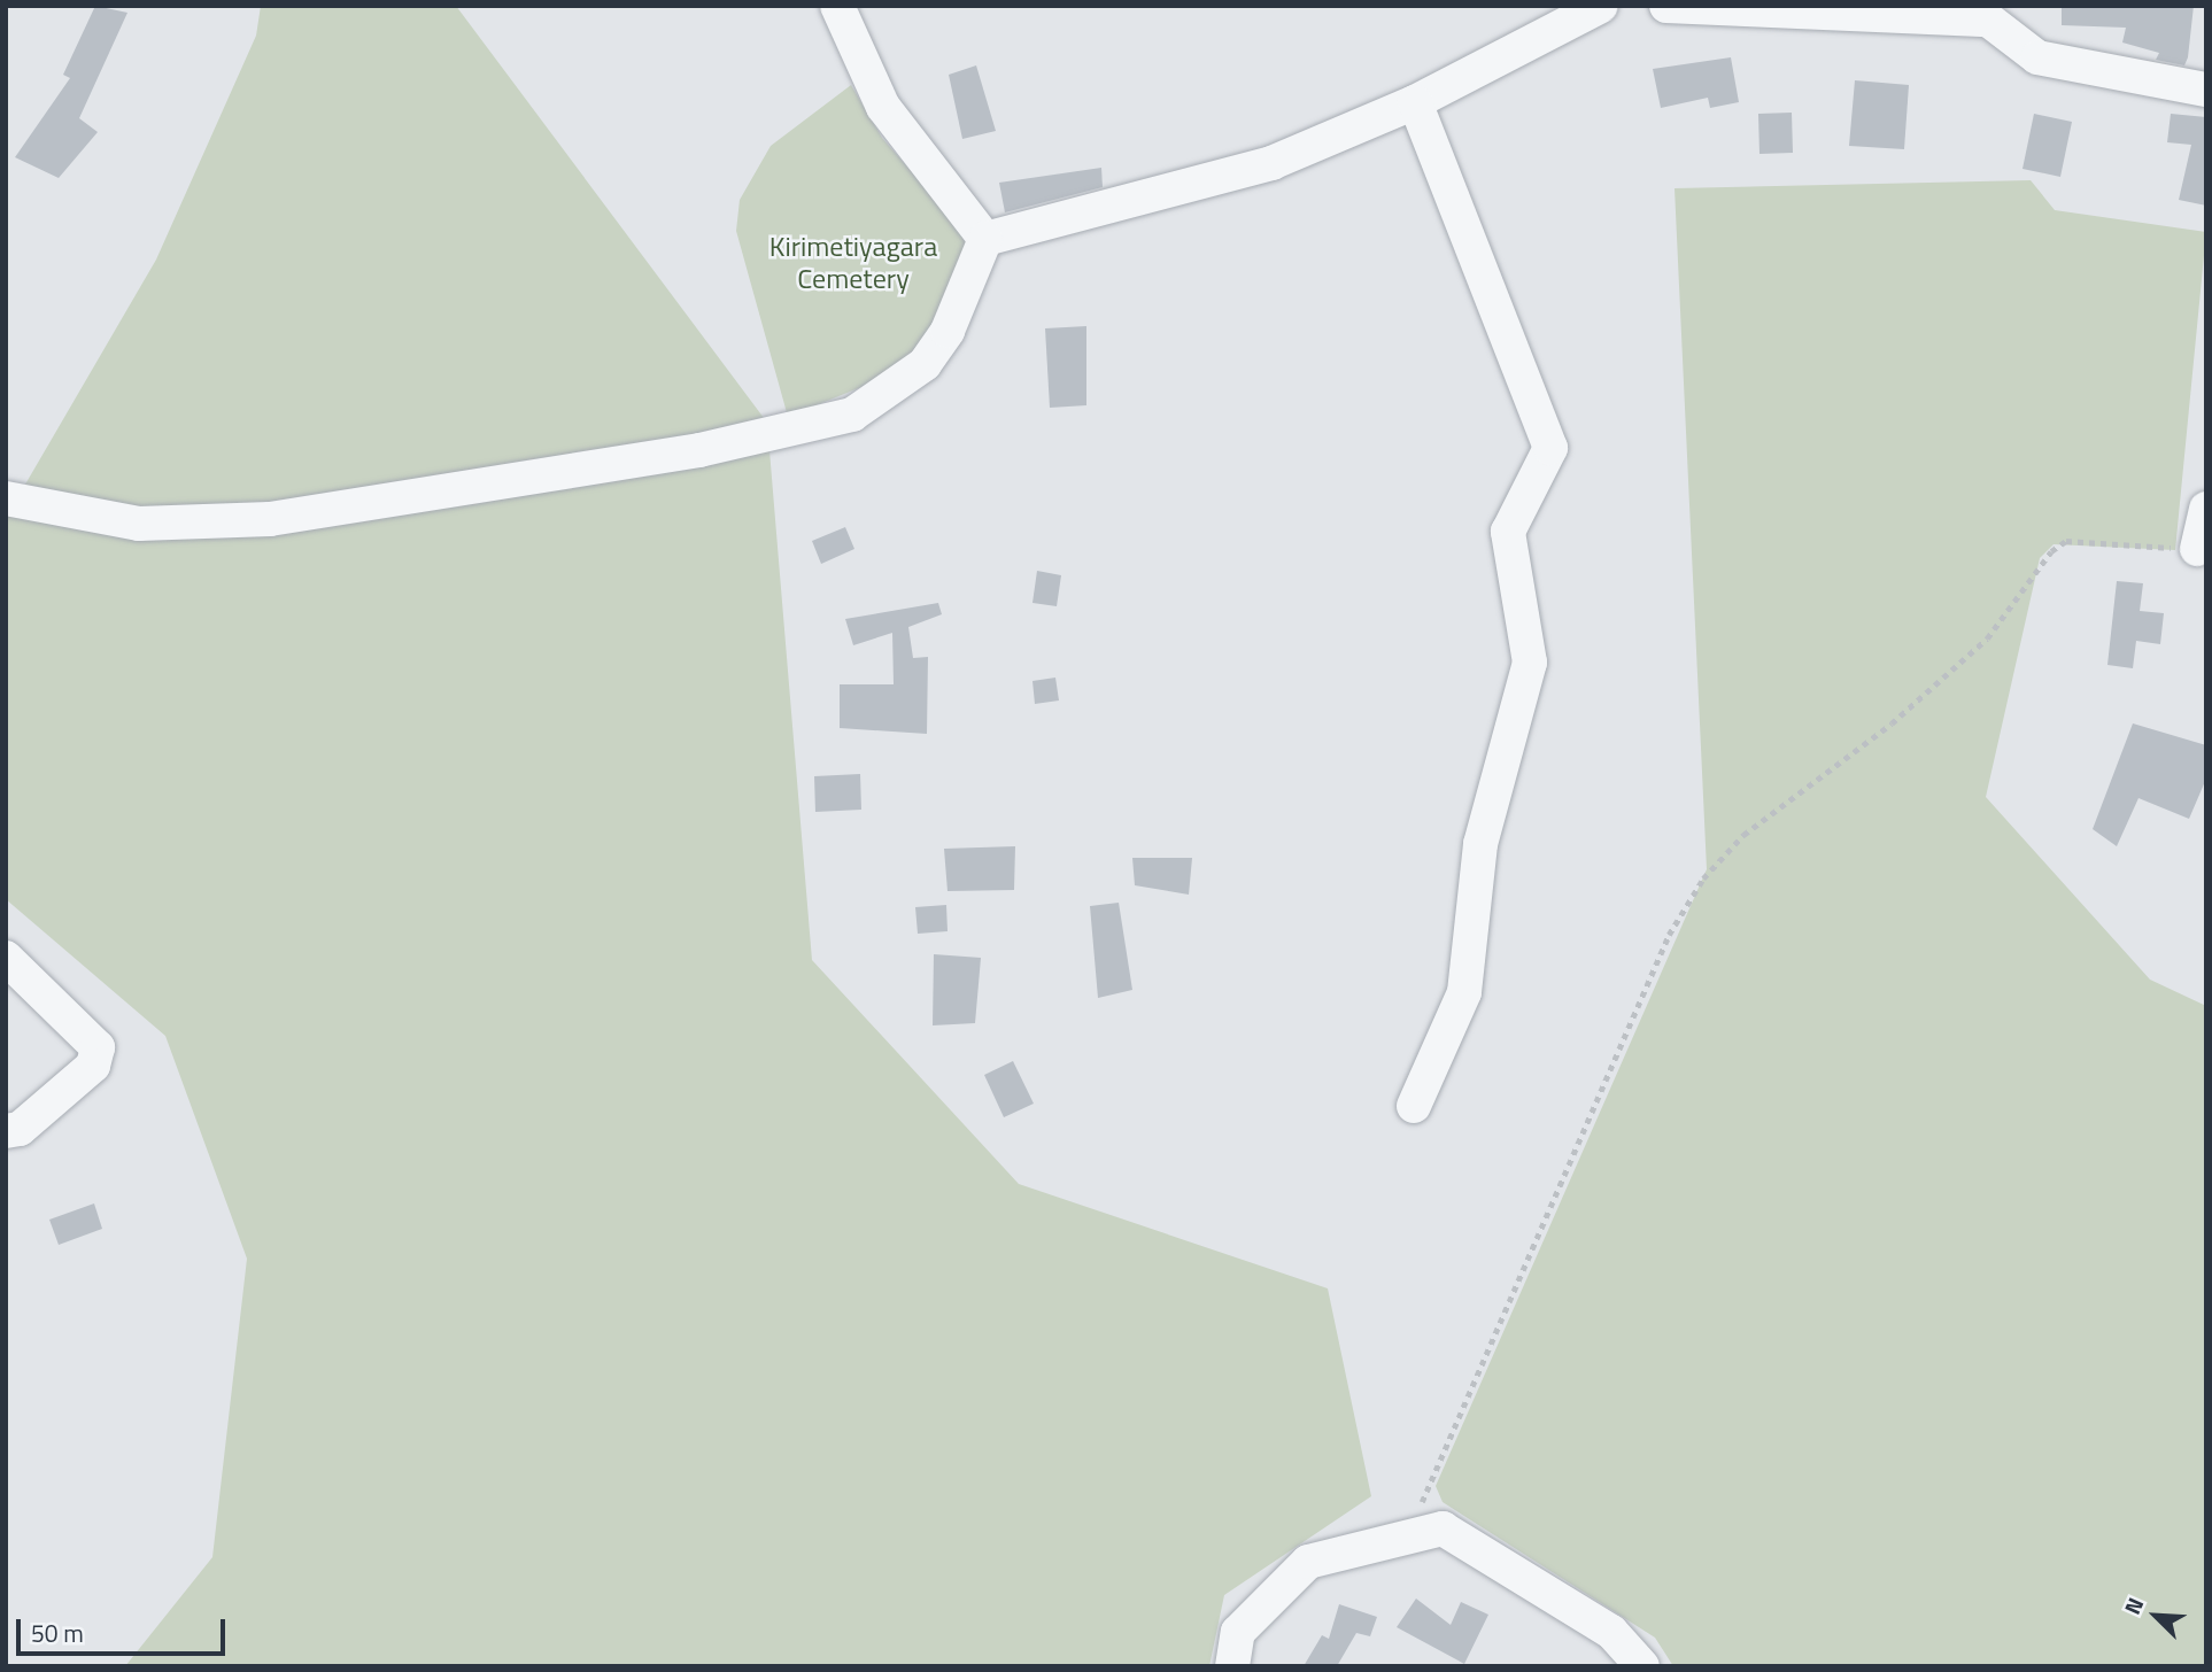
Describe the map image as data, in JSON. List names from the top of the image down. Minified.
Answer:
{"parks":["Kirimetiyagara Cemetery"],"scale_bar":"50 m","north":"top left"}
